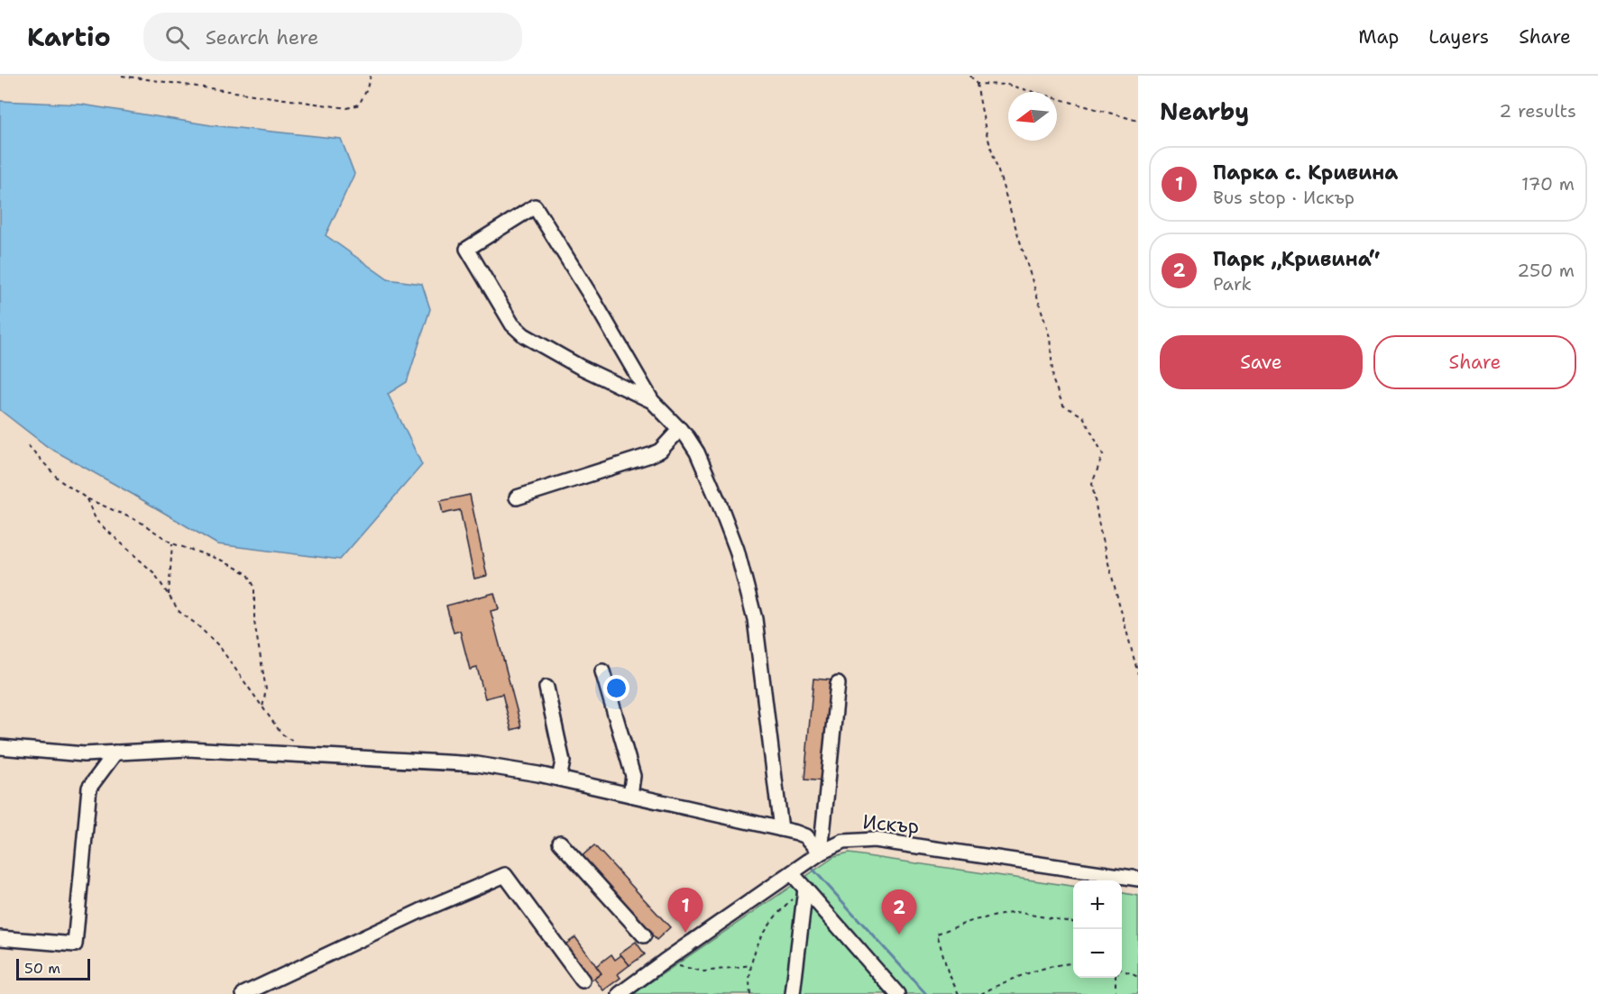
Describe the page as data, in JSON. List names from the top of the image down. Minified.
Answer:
{"streets":{"street":["Искър"]},"scale_bar":"50 m","north":"left","page":{"header":"Kartio","search":"Search here","nav":["Map","Layers","Share"],"heading":["Nearby","2 results"],"list":[{"mark":"1","name":"Парка с. Кривина","note":"Bus stop · Искър","value":"170 m"},{"mark":"2","name":"Парк „Кривина“","note":"Park","value":"250 m"}],"buttons":["Save","Share"],"map_buttons":["+","−"],"pins":["1","2"],"scale":"50 m"}}
